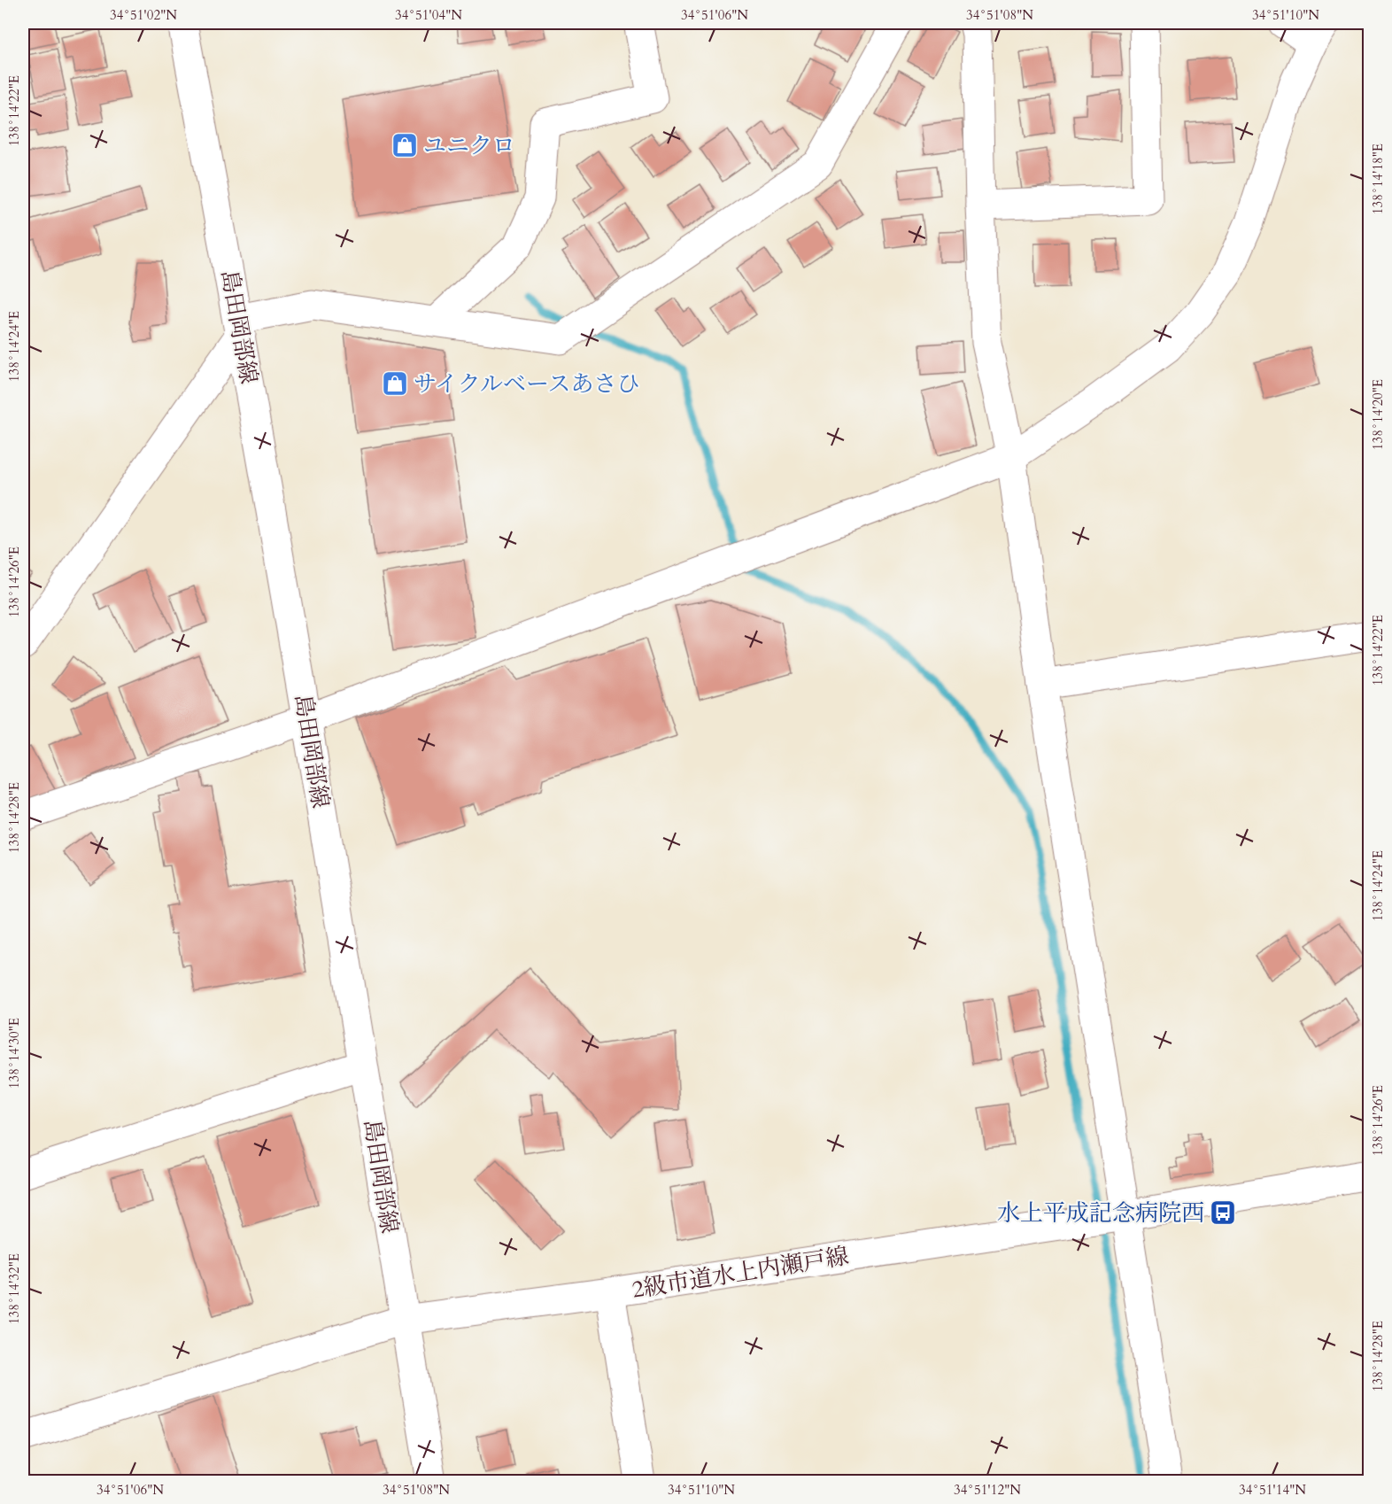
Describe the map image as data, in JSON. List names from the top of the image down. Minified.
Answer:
{"streets":{"street":["島田岡部線","2級市道水上内瀬戸線"]},"crossings":[["島田岡部線","2級市道水上内瀬戸線"]],"places":{"shop":["ユニクロ","サイクルベースあさひ"],"bus stop":["水上平成記念病院西"]},"coordinates":["34°51'02\"N","34°51'04\"N","34°51'06\"N","34°51'08\"N","34°51'10\"N","138°14'22\"E","138°14'18\"E","138°14'24\"E","138°14'20\"E","138°14'26\"E","138°14'28\"E","138°14'30\"E","138°14'32\"E","34°51'12\"N","34°51'14\"N"]}
